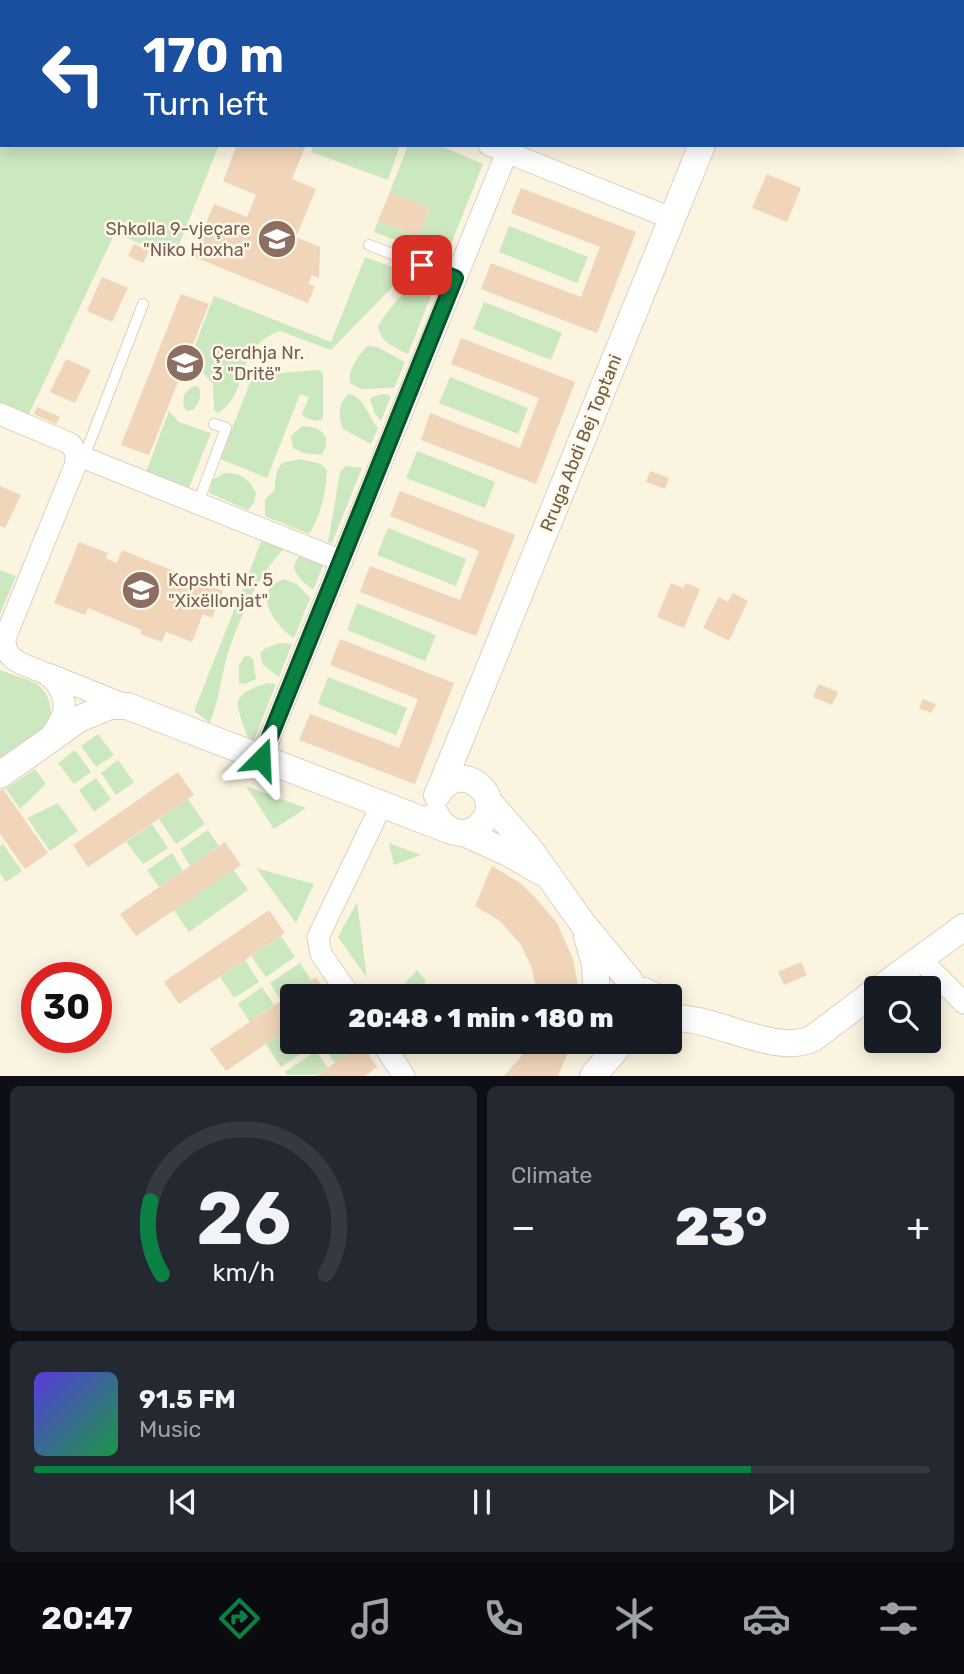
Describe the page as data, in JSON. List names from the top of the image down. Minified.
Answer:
{"streets":{"street":["Rruga Abdi Bej Toptani"]},"places":{"school or university":["Shkolla 9-vjeçare \"Niko Hoxha\"","Çerdhja Nr. 3 \"Dritë\"","Kopshti Nr. 5 \"Xixëllonjat\""]},"page":{"turn":["170 m","Turn left"],"limit":"30","trip":"20:48 · 1 min · 180 m","tile":"Climate","heat":["−","23°","+"],"song":["91.5 FM","Music"],"tabs":"20:47","gauge":["26","km/h"]}}
